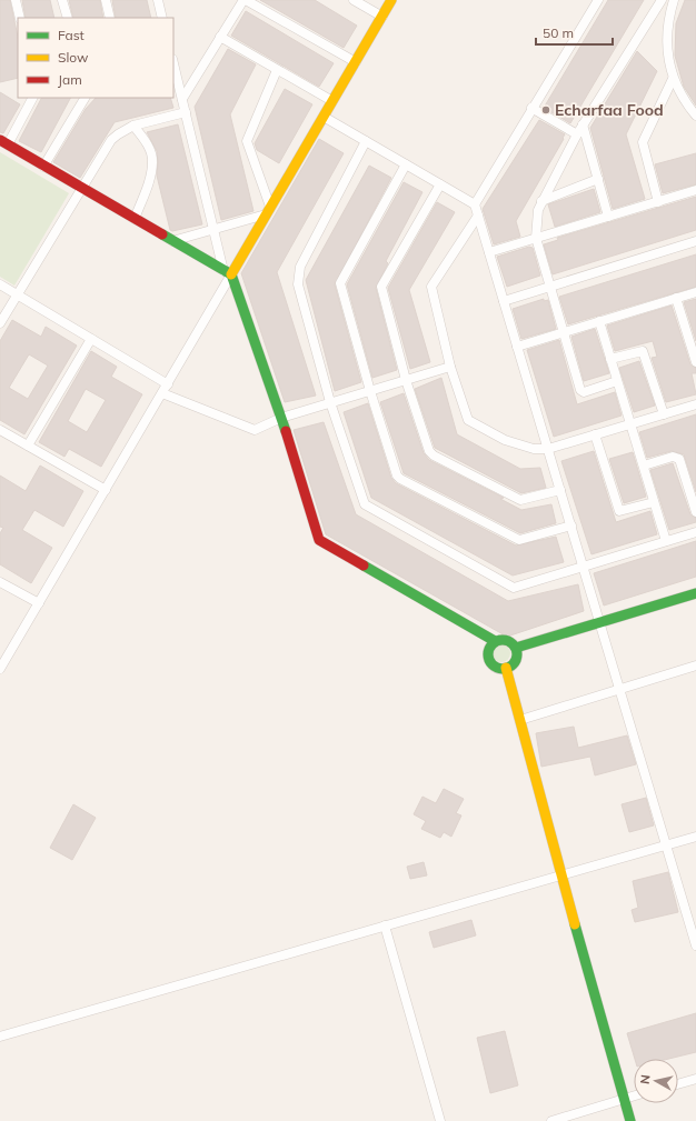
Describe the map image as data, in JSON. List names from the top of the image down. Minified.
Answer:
{"places":["Echarfaa Food"],"legend":["Fast","Slow","Jam"],"scale_bar":"50 m","north":"left"}
